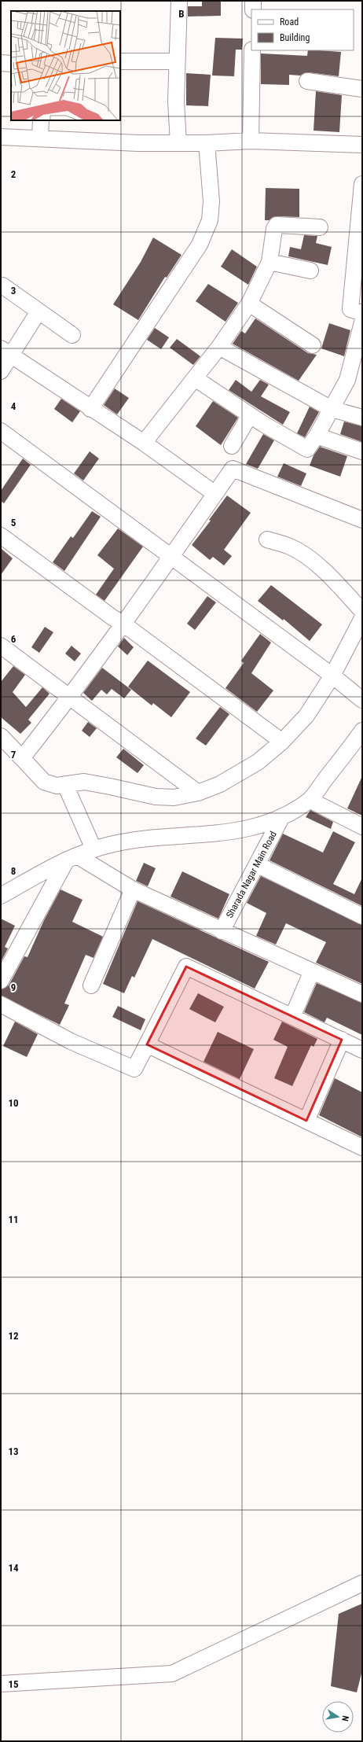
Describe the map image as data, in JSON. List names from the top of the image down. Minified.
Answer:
{"streets":{"street":["Sharada Nagar Main Road"]},"legend":["Road","Building"],"north":"right","grid":{"columns":["B"],"rows":["2","3","4","5","6","7","8","9","10","11","12","13","14","15"]}}
